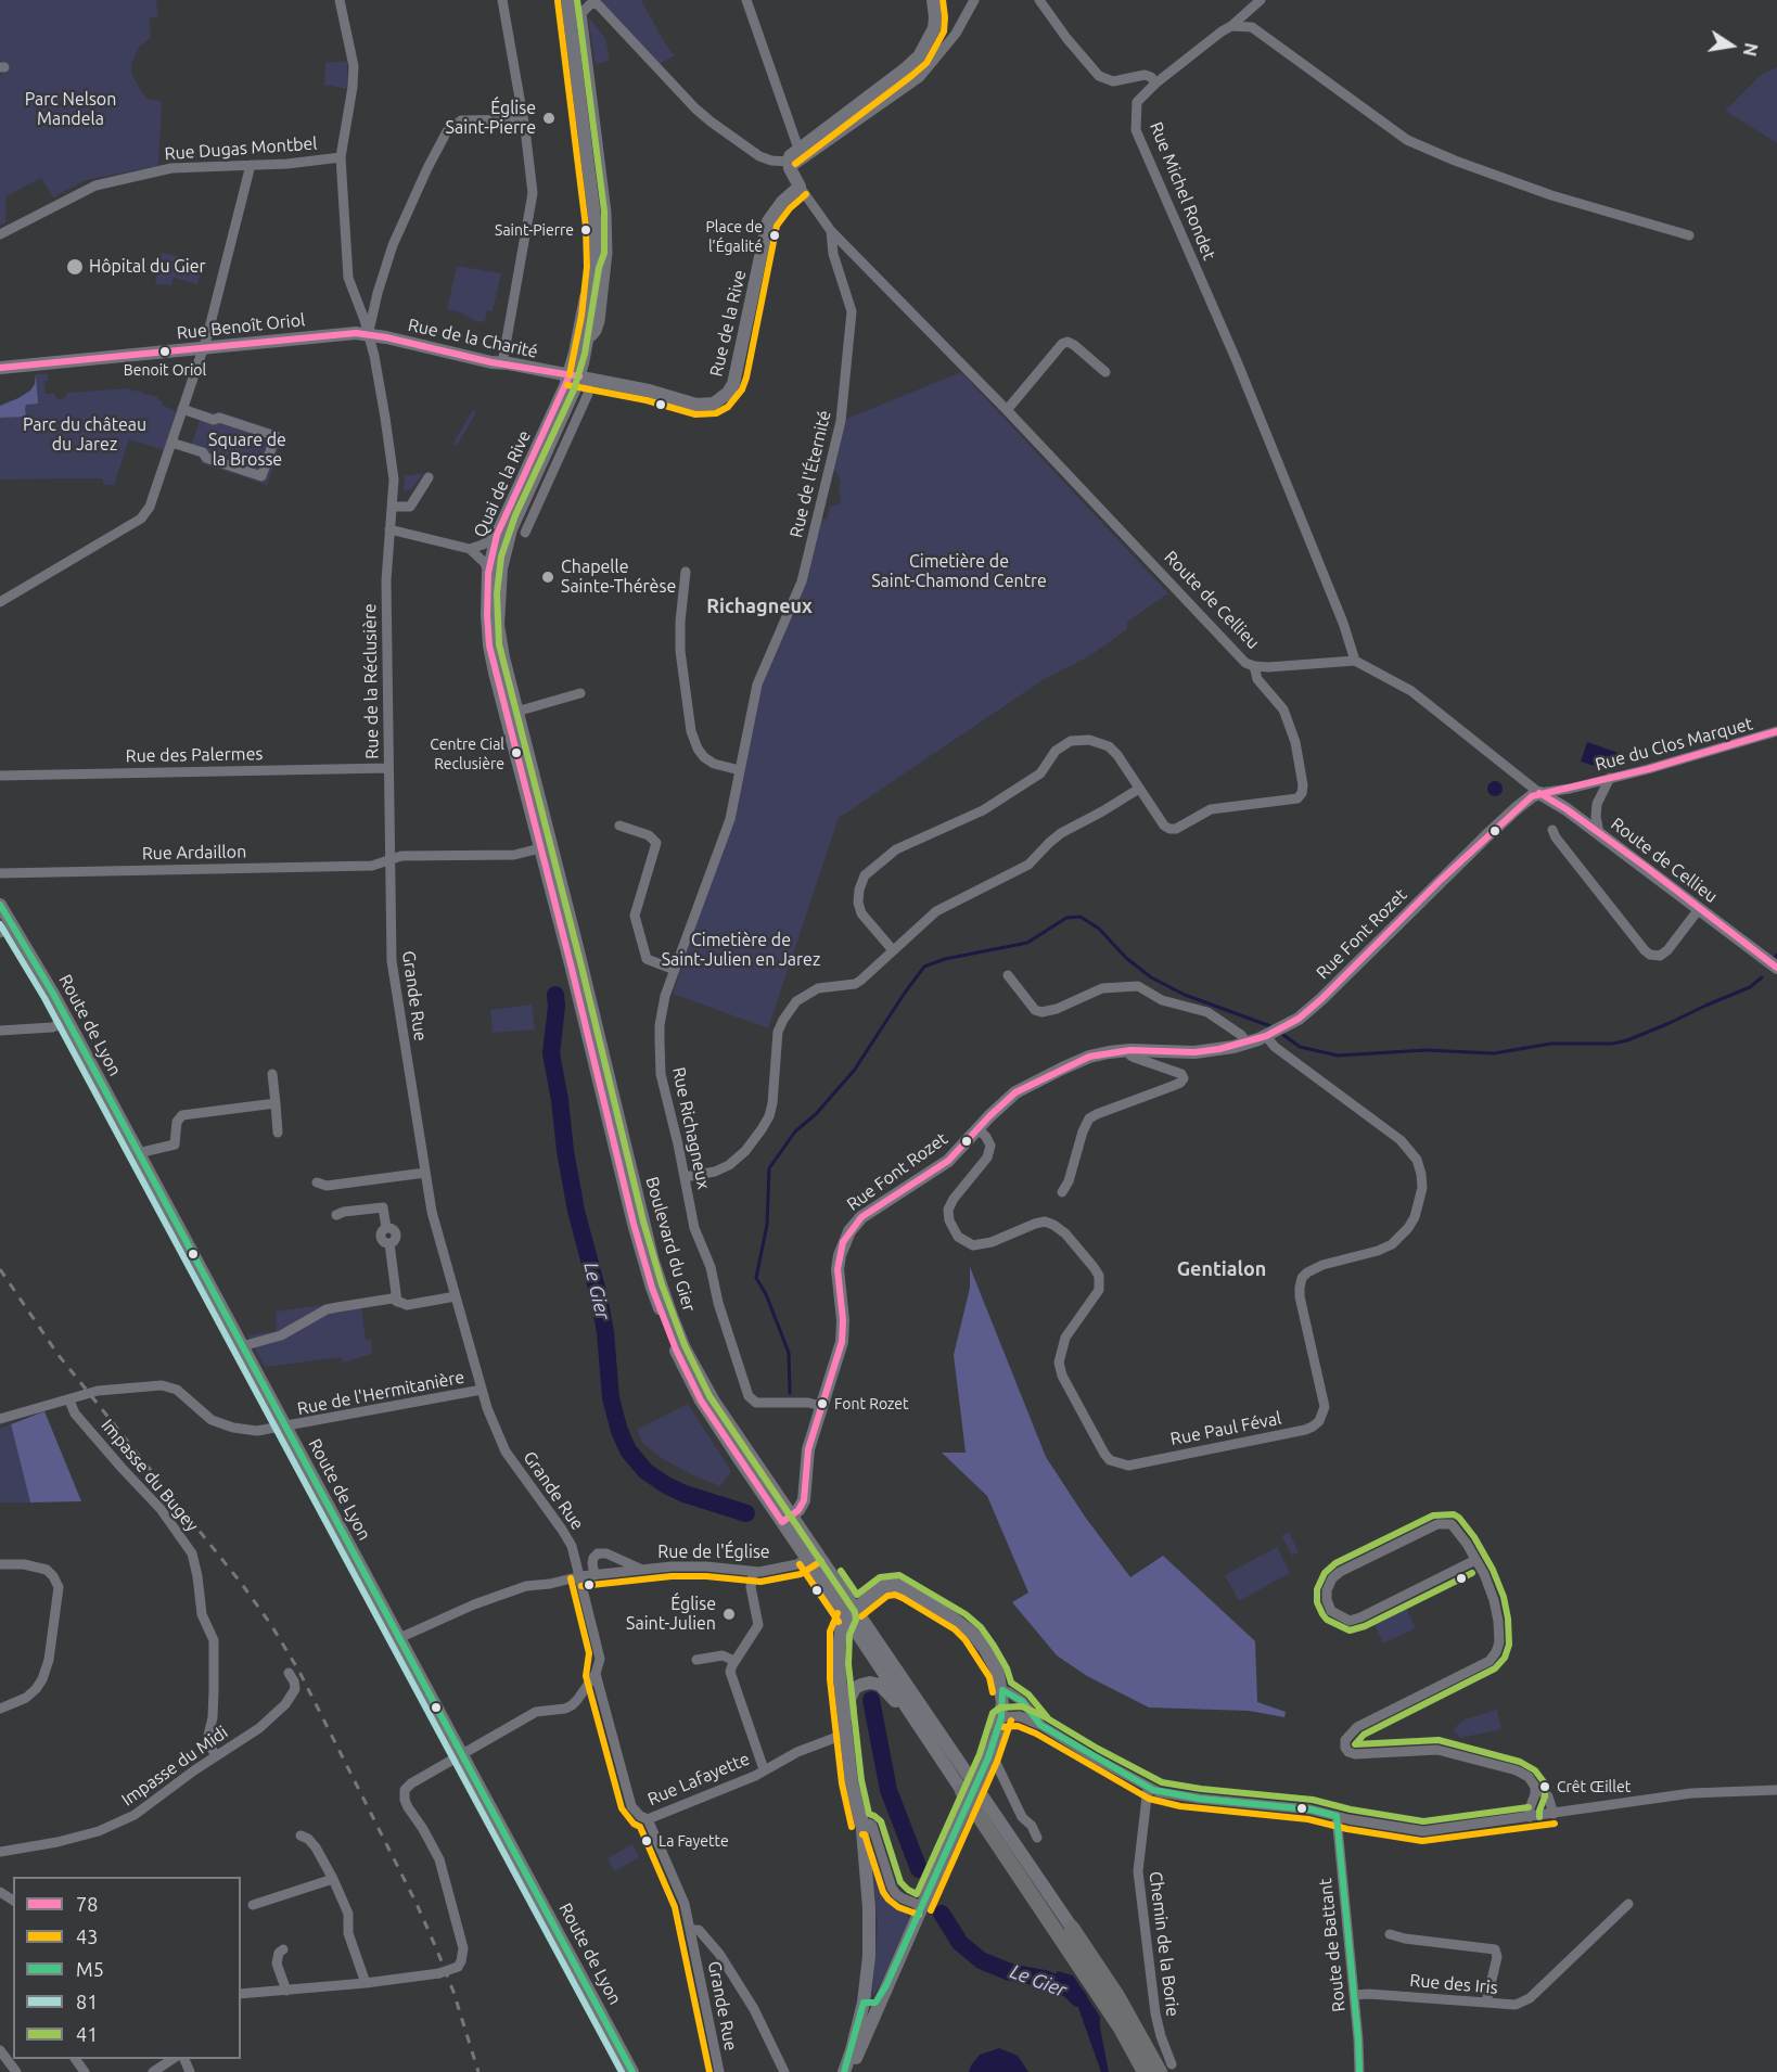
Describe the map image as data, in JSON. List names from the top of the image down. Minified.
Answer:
{"streets":{"main road":["Rue de la Rive","Rue Benoît Oriol","Rue de la Charité","Quai de la Rive","Route de Cellieu","Rue Font Rozet","Route de Lyon","Boulevard du Gier"],"street":["Rue Dugas Montbel","Rue Michel Rondet","Rue de l'Éternité","Rue de la Réclusière","Rue du Clos Marquet","Rue des Palermes","Rue Ardaillon","Grande Rue","Rue Richagneux","Rue de l'Hermitanière","Rue Paul Féval","Impasse du Bugey","Rue de l'Église","Impasse du Midi","Rue Lafayette","Chemin de la Borie","Route de Battant","Rue des Iris"]},"crossings":[["Rue Michel Rondet","Route de Cellieu"],["Rue de la Rive","Rue de la Charité"],["Rue de la Rive","Quai de la Rive"],["Rue de la Rive","Route de Cellieu"],["Rue Benoît Oriol","Rue de la Charité"],["Rue Benoît Oriol","Rue de la Réclusière"],["Rue de la Charité","Quai de la Rive"],["Rue de la Charité","Rue de la Réclusière"],["Rue de l'Éternité","Route de Cellieu"],["Rue de l'Éternité","Rue Richagneux"],["Quai de la Rive","Rue Ardaillon"],["Quai de la Rive","Boulevard du Gier"],["Route de Cellieu","Rue du Clos Marquet"],["Route de Cellieu","Rue Font Rozet"],["Rue de la Réclusière","Rue des Palermes"],["Rue de la Réclusière","Rue Ardaillon"],["Rue de la Réclusière","Grande Rue"],["Rue du Clos Marquet","Rue Font Rozet"],["Rue Ardaillon","Boulevard du Gier"],["Rue Font Rozet","Rue Richagneux"],["Rue Font Rozet","Boulevard du Gier"],["Rue Font Rozet","Rue Paul Féval"],["Grande Rue","Rue de l'Hermitanière"],["Grande Rue","Rue de l'Église"],["Grande Rue","Rue Lafayette"],["Route de Lyon","Rue de l'Hermitanière"],["Route de Lyon","Rue de l'Église"],["Boulevard du Gier","Rue de l'Église"],["Rue de l'Hermitanière","Impasse du Bugey"],["Impasse du Bugey","Impasse du Midi"],["Route de Battant","Rue des Iris"]],"districts":["Richagneux","Gentialon"],"water":["Le Gier"],"parks":["Parc Nelson Mandela","Parc du château du Jarez","Square de la Brosse","Cimetière de Saint-Chamond Centre","Cimetière de Saint-Julien en Jarez"],"places":["Église Saint-Pierre","Saint-Pierre","Place de l’Égalité","Hôpital du Gier","Benoit Oriol","Chapelle Sainte-Thérèse","Centre Cial Reclusière","Font Rozet","Église Saint-Julien","Crêt Œillet","La Fayette"],"lines":["transit line 43","transit line 41","transit line 78","transit line M5","transit line 81"],"legend":["78","43","M5","81","41"],"north":"right"}
